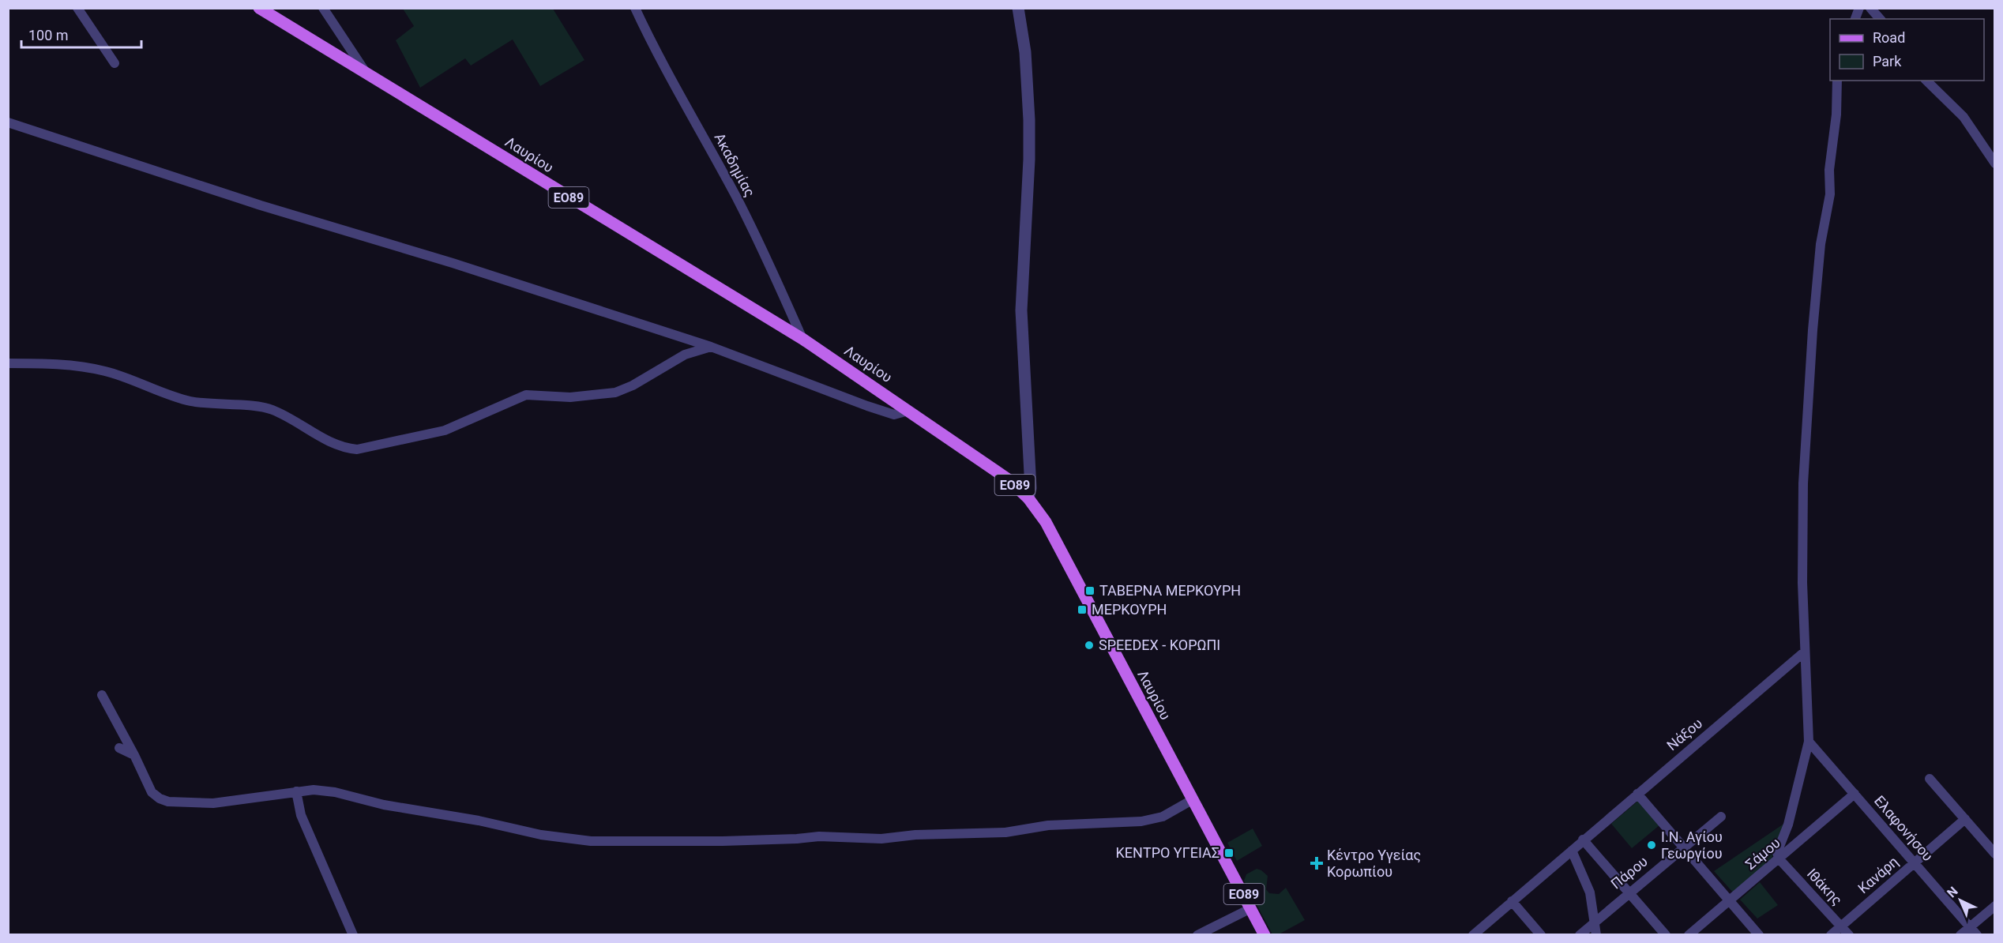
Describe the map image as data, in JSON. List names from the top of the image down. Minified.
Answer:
{"streets":{"main road":["Λαυρίου","ΕΟ89"],"street":["Ακαδημίας","Νάξου","Ελαφονήσου","Σάμου","Πάρου","Κανάρη","Ιθάκης"]},"crossings":[["Λαυρίου","Ακαδημίας"],["Ελαφονήσου","Σάμου"],["Ελαφονήσου","Κανάρη"],["Σάμου","Ιθάκης"],["Κανάρη","Ιθάκης"]],"places":{"transit":["ΤΑΒΕΡΝΑ ΜΕΡΚΟΥΡΗ","ΜΕΡΚΟΥΡΗ","ΚΕΝΤΡΟ ΥΓΕΙΑΣ"],"other":["SPEEDEX - ΚΟΡΩΠΙ","Ι.Ν. Αγίου Γεωργίου"],"health":["Κέντρο Υγείας Κορωπίου"]},"legend":["Road","Park"],"scale_bar":"100 m","north":"top left"}
